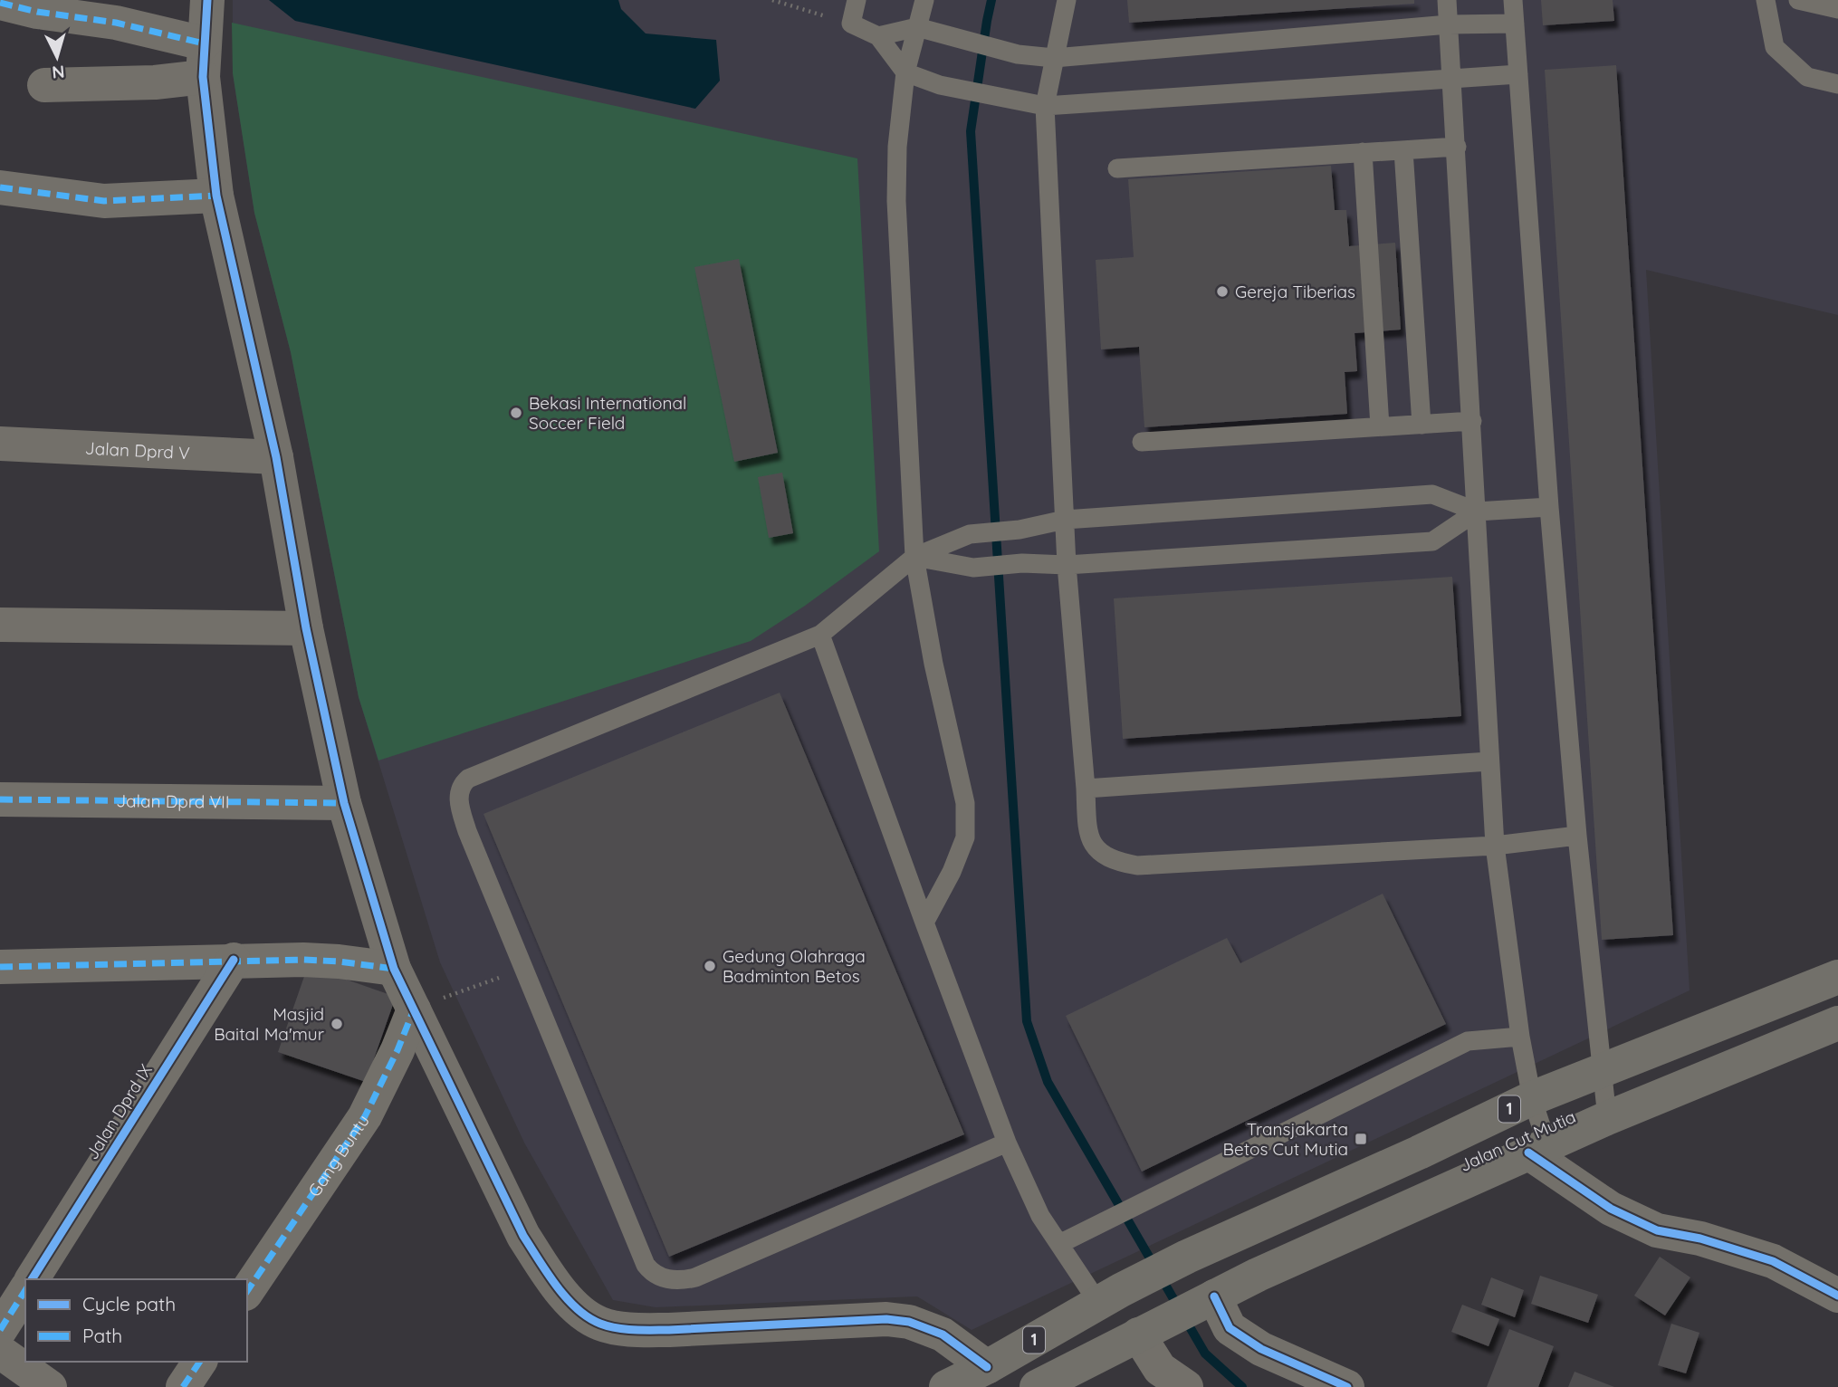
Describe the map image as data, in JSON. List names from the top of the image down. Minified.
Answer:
{"streets":{"highway":["1","Jalan Cut Mutia"],"street":["Jalan Dprd V","Jalan Dprd VII","Jalan Dprd IX","Gang Buntu"]},"places":{"other":["Gereja Tiberias","Bekasi International Soccer Field","Gedung Olahraga Badminton Betos","Masjid Baital Ma'mur"],"transit":["Transjakarta Betos Cut Mutia"]},"legend":["Cycle path","Path"],"north":"bottom"}
